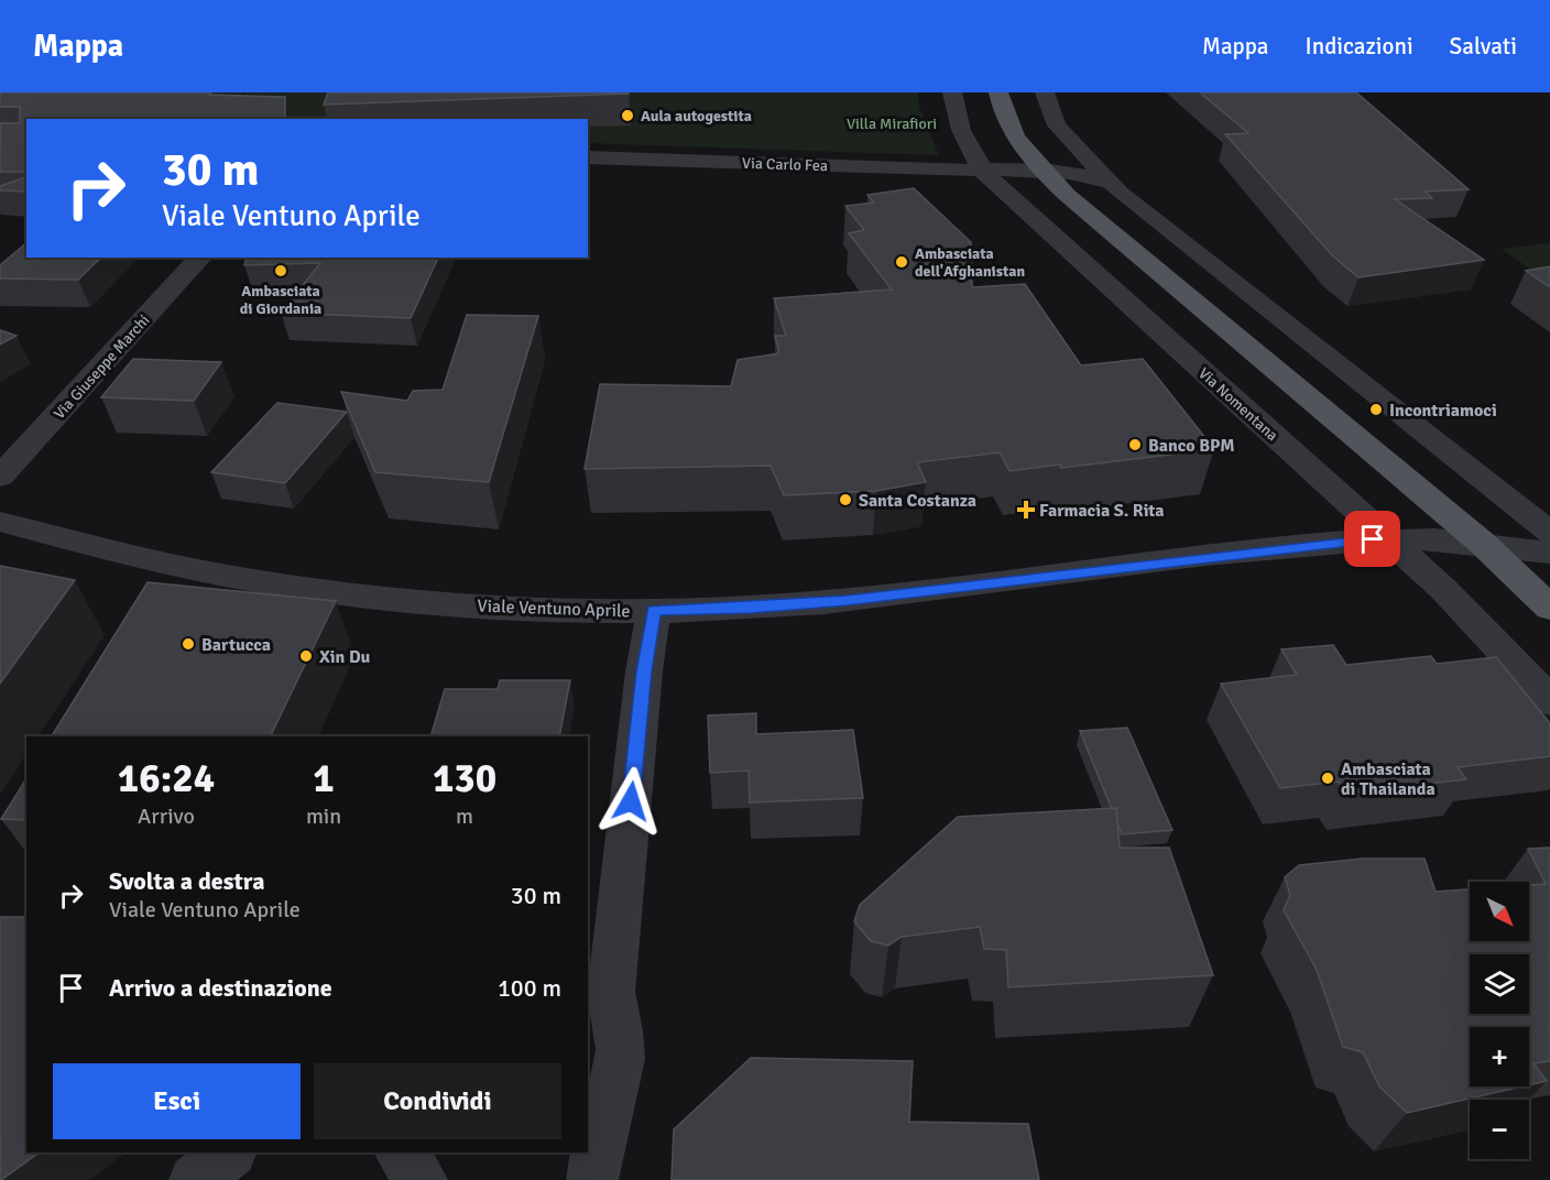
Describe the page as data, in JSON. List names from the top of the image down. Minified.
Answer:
{"streets":{"street":["Via Carlo Fea","Via Giuseppe Marchi","Via Nomentana","Viale Ventuno Aprile"]},"crossings":[["Via Carlo Fea","Via Nomentana"],["Via Nomentana","Viale Ventuno Aprile"]],"parks":["Villa Mirafiori"],"places":{"other":["Aula autogestita","Ambasciata dell'Afghanistan","Ambasciata di Giordania","Incontriamoci","Banco BPM","Santa Costanza","Bartucca","Xin Du","Ambasciata di Thailanda"],"health":["Farmacia S. Rita"]},"north":"bottom right","page":{"header":"Mappa","nav":["Mappa","Indicazioni","Salvati"],"turn":["30 m","Viale Ventuno Aprile"],"eta":["16:24","Arrivo","1","min","130","m"],"list":[{"name":"Svolta a destra","note":"Viale Ventuno Aprile","value":"30 m"},{"name":"Arrivo a destinazione","value":"100 m"}],"map_buttons":["+","−"],"buttons":["Esci","Condividi"]}}
